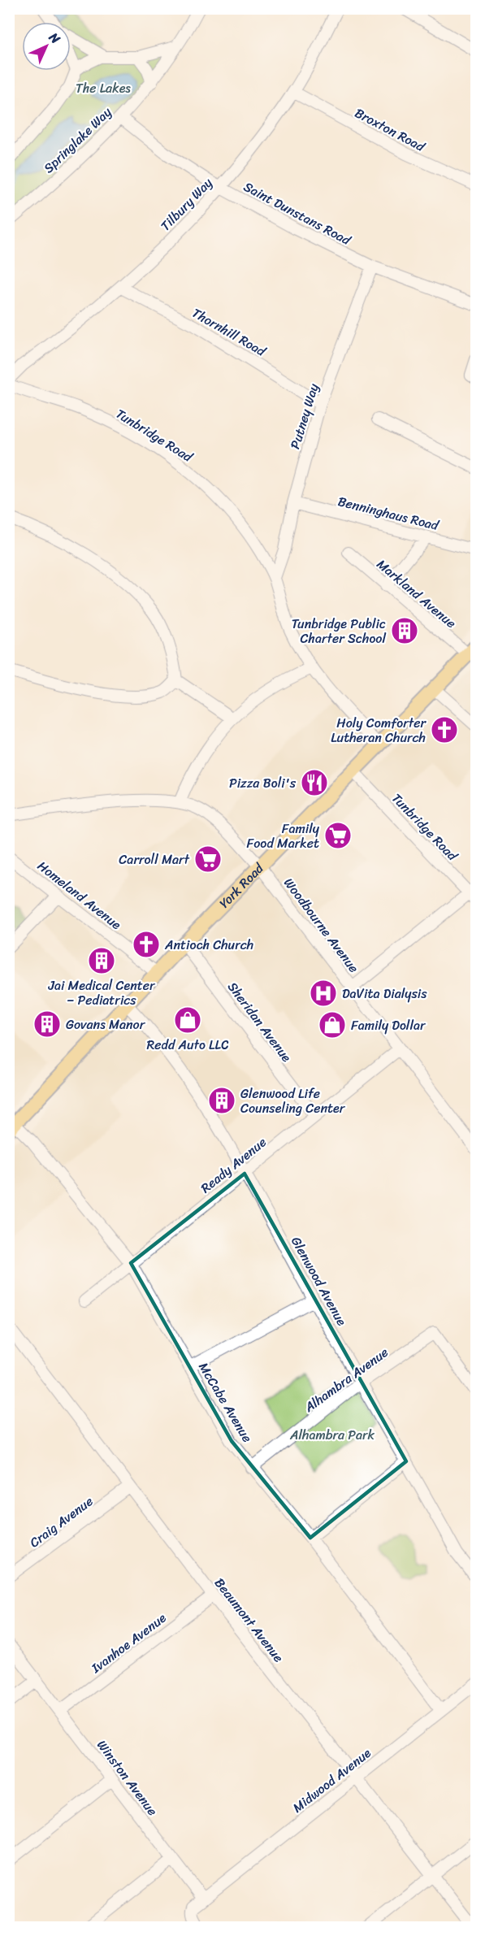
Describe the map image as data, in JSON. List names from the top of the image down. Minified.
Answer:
{"streets":{"main road":["York Road"],"street":["Broxton Road","Springlake Way","Tilbury Way","Saint Dunstans Road","Thornhill Road","Putney Way","Tunbridge Road","Benninghaus Road","Markland Avenue","Homeland Avenue","Woodbourne Avenue","Sheridan Avenue","Ready Avenue","Glenwood Avenue","Alhambra Avenue","McCabe Avenue","Craig Avenue","Beaumont Avenue","Ivanhoe Avenue","Winston Avenue","Midwood Avenue"]},"crossings":[["Broxton Road","Tilbury Way"],["Springlake Way","Saint Dunstans Road"],["Tilbury Way","Saint Dunstans Road"],["Tilbury Way","Thornhill Road"],["Saint Dunstans Road","Putney Way"],["Thornhill Road","Putney Way"],["Putney Way","Tunbridge Road"],["Putney Way","Benninghaus Road"],["Tunbridge Road","York Road"],["Markland Avenue","York Road"],["York Road","Homeland Avenue"],["York Road","Woodbourne Avenue"],["York Road","Sheridan Avenue"],["York Road","Glenwood Avenue"],["York Road","McCabe Avenue"],["Woodbourne Avenue","Ready Avenue"],["Sheridan Avenue","Ready Avenue"],["Ready Avenue","Glenwood Avenue"],["Ready Avenue","McCabe Avenue"],["Glenwood Avenue","Alhambra Avenue"],["Alhambra Avenue","McCabe Avenue"],["McCabe Avenue","Midwood Avenue"],["Craig Avenue","Beaumont Avenue"],["Beaumont Avenue","Ivanhoe Avenue"],["Beaumont Avenue","Midwood Avenue"],["Ivanhoe Avenue","Winston Avenue"],["Winston Avenue","Midwood Avenue"]],"parks":["The Lakes","Alhambra Park"],"places":{"building":["Tunbridge Public Charter School","Jai Medical Center – Pediatrics","Govans Manor","Glenwood Life Counseling Center"],"church":["Holy Comforter Lutheran Church","Antioch Church"],"restaurant":["Pizza Boli's"],"supermarket":["Family Food Market","Carroll Mart"],"hospital":["DaVita Dialysis"],"shop":["Redd Auto LLC","Family Dollar"]},"north":"top right"}
